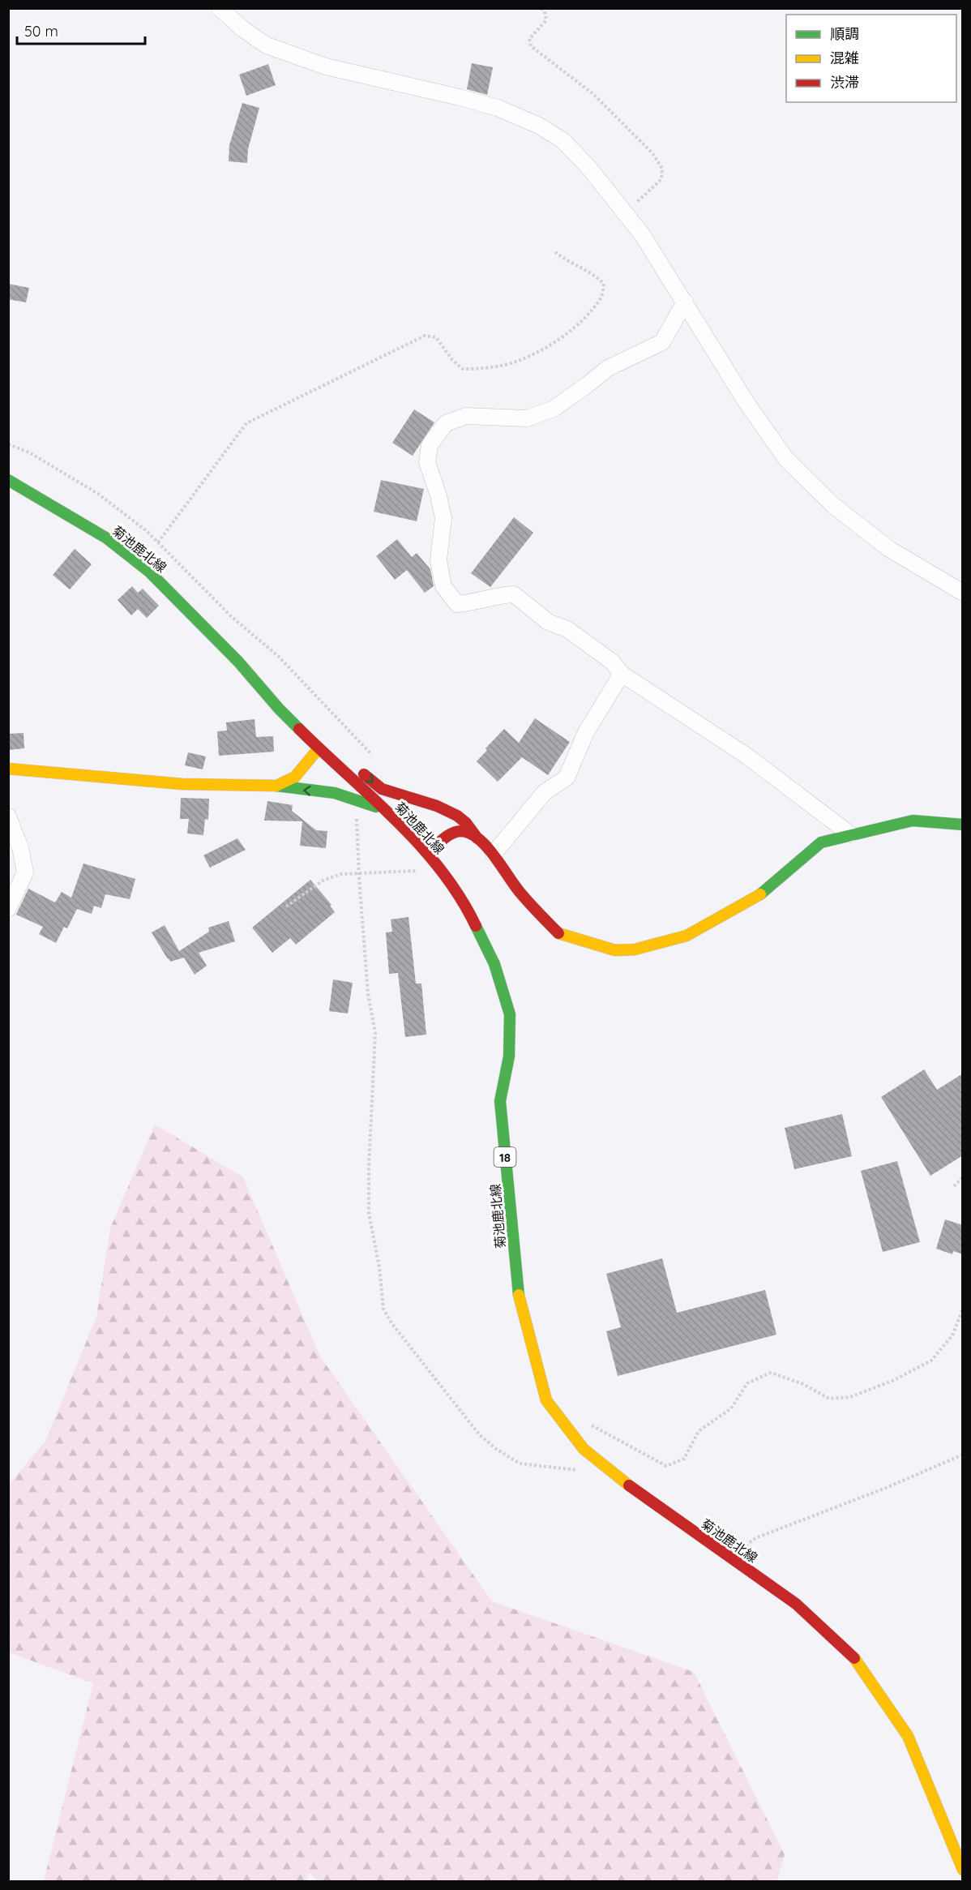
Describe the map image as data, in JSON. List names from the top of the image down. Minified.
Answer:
{"streets":{"main road":["菊池鹿北線","18"]},"legend":["順調","混雑","渋滞"],"scale_bar":"50 m"}
